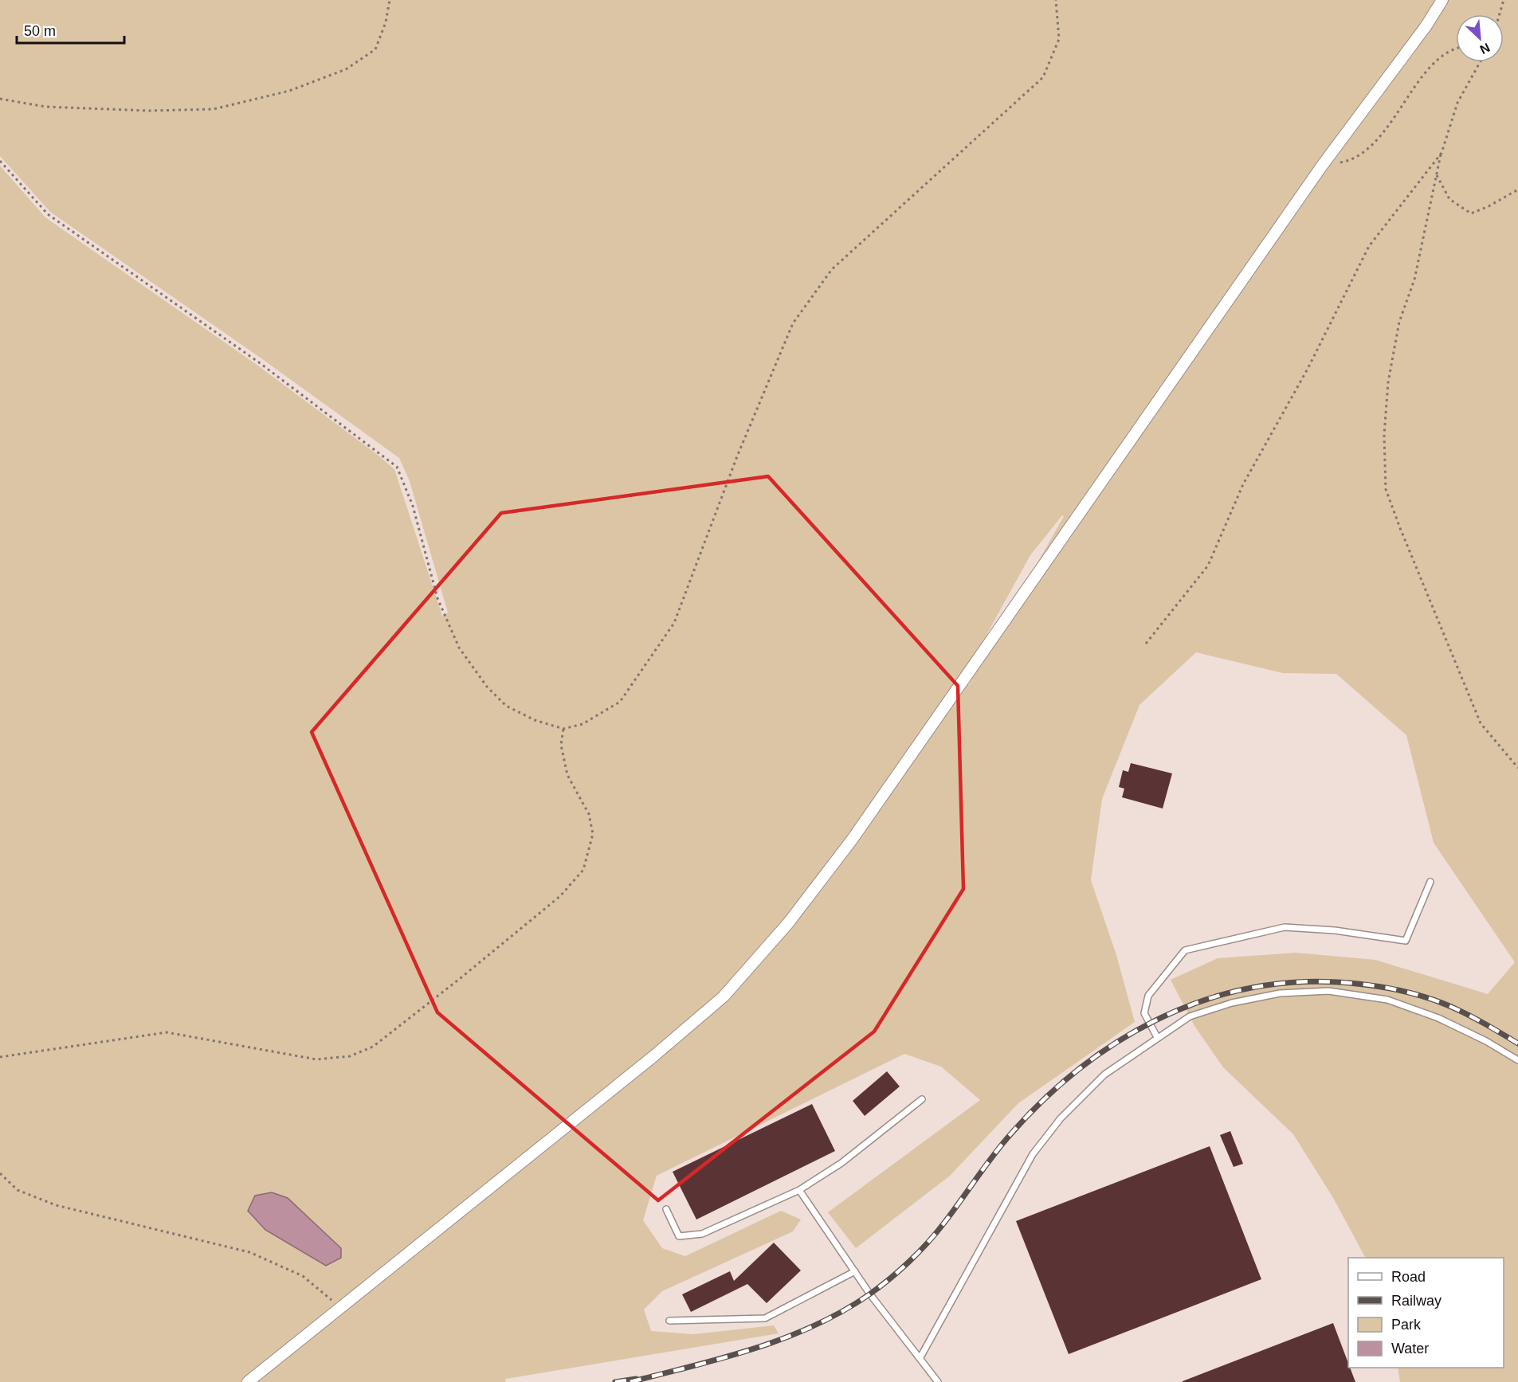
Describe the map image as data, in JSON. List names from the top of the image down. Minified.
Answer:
{"legend":["Road","Railway","Park","Water"],"scale_bar":"50 m","north":"bottom right"}
